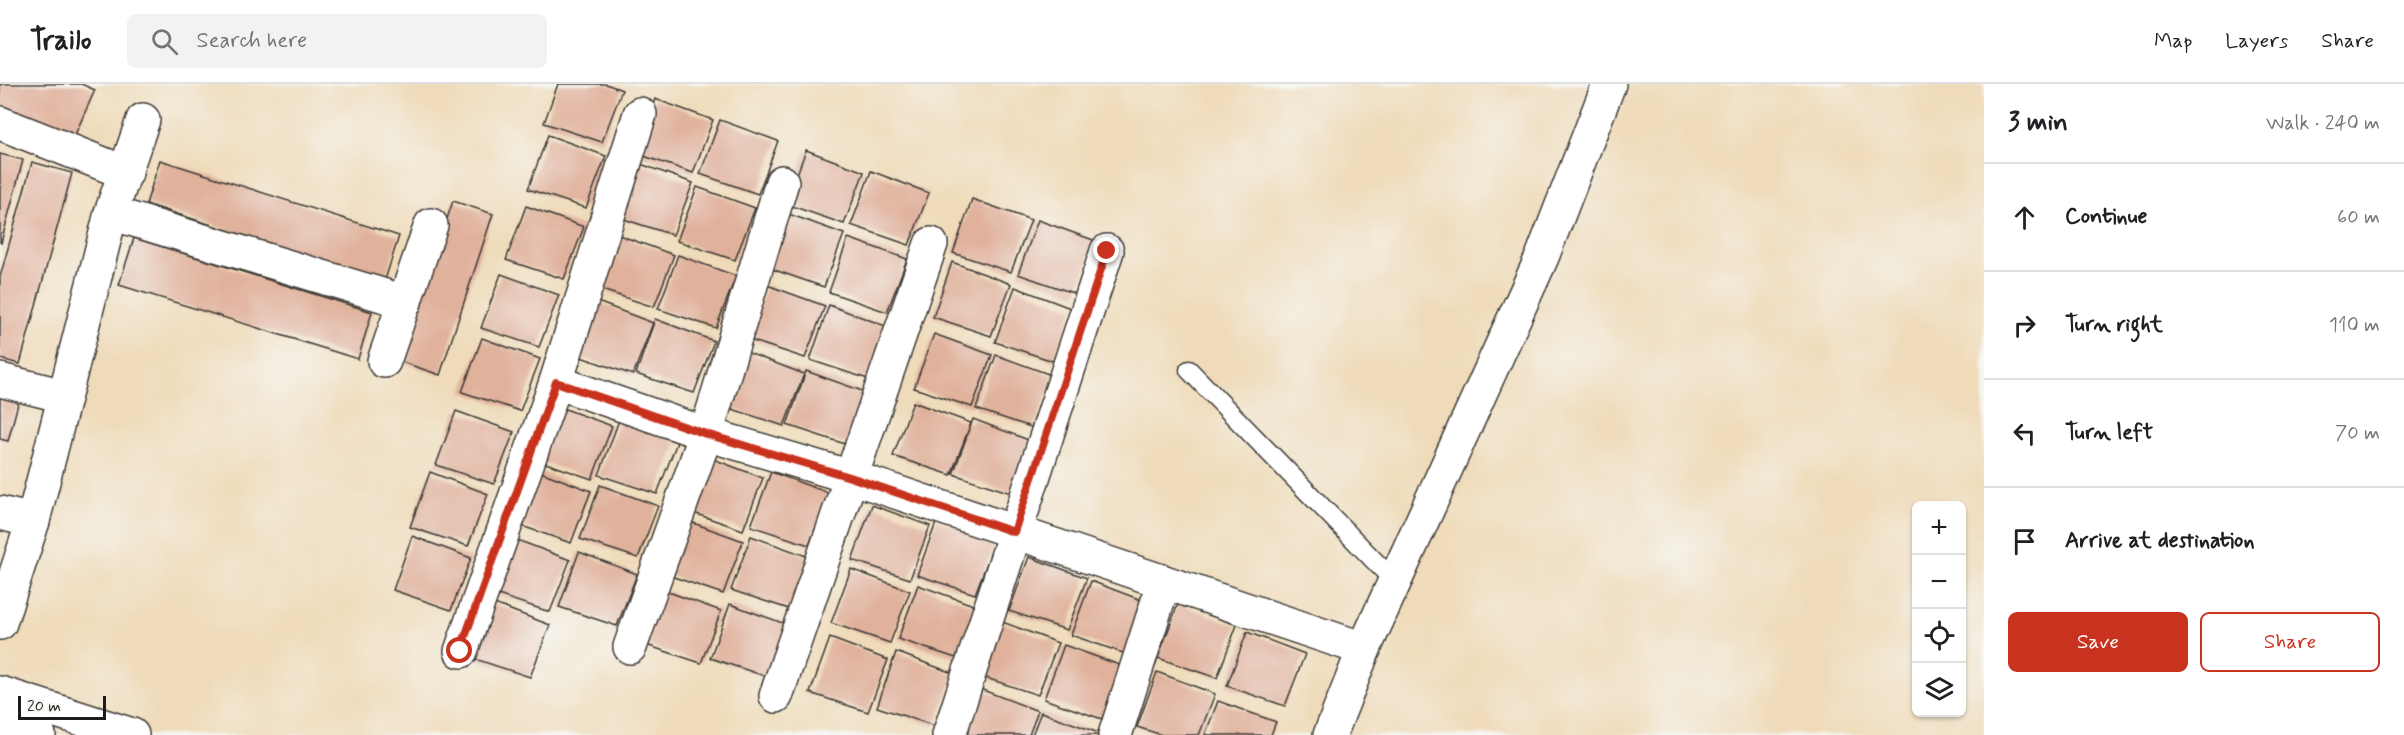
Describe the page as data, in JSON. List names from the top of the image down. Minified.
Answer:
{"scale_bar":"20 m","page":{"header":"Trailo","search":"Search here","nav":["Map","Layers","Share"],"heading":["3 min","Walk · 240 m"],"list":[["Continue","60 m"],["Turn right","110 m"],["Turn left","70 m"],"Arrive at destination"],"map_buttons":["+","−"],"buttons":["Save","Share"],"scale":"20 m"}}
